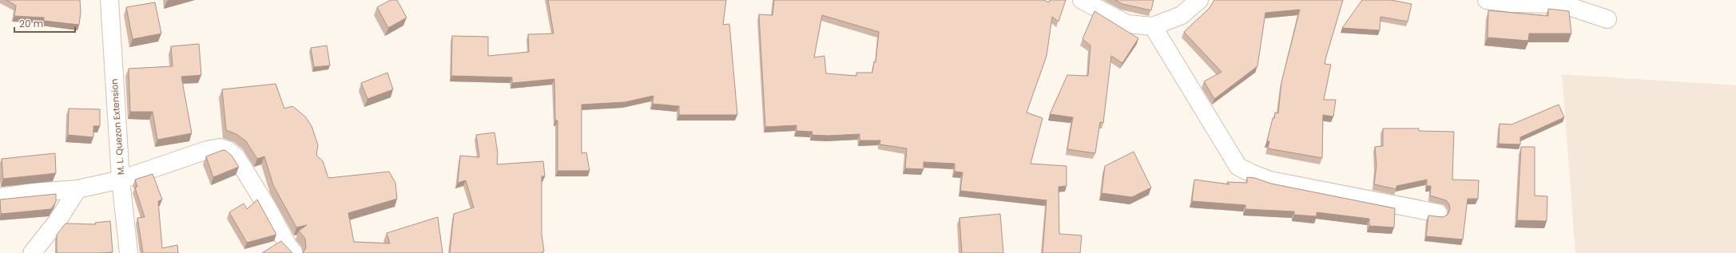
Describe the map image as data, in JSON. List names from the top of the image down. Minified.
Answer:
{"streets":{"street":["M. L. Quezon Extension"]},"scale_bar":"20 m"}
